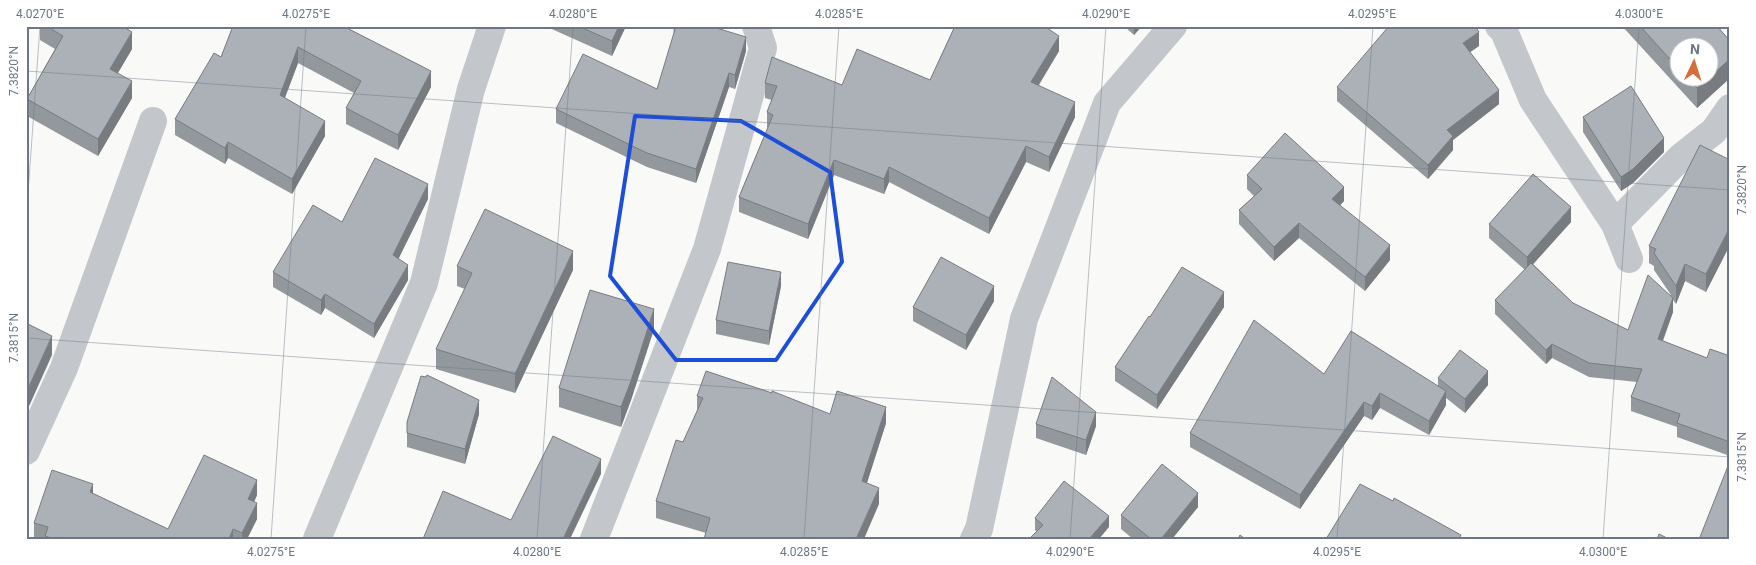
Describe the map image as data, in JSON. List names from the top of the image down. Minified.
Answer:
{"north":"top","coordinates":["4.0270°E","4.0275°E","4.0280°E","4.0285°E","4.0290°E","4.0295°E","4.0300°E","7.3820°N","7.3815°N"]}
